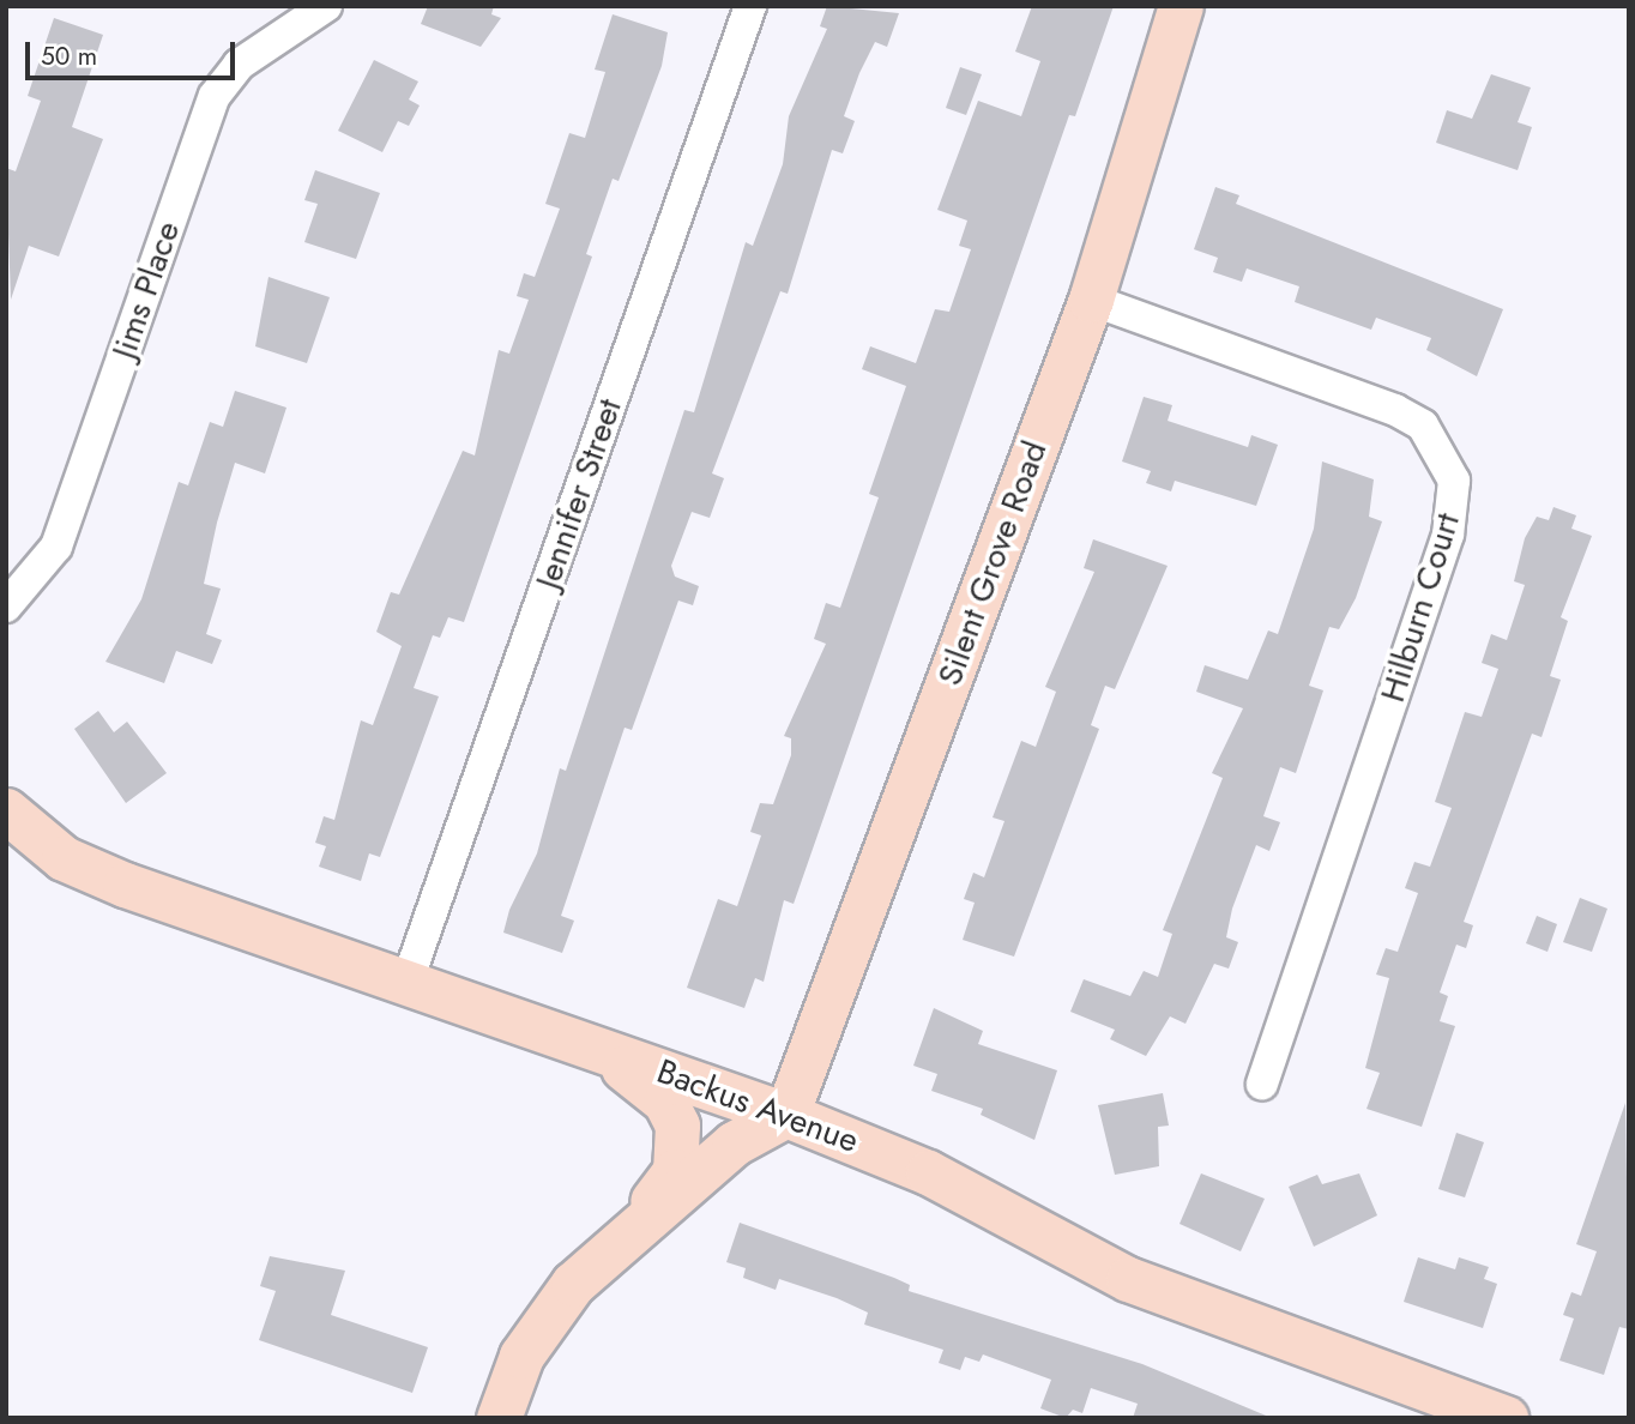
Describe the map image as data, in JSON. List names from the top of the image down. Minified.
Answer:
{"streets":{"street":["Jims Place","Jennifer Street","Silent Grove Road","Hilburn Court","Backus Avenue"]},"crossings":[["Jennifer Street","Backus Avenue"],["Silent Grove Road","Hilburn Court"],["Silent Grove Road","Backus Avenue"]],"scale_bar":"50 m"}
